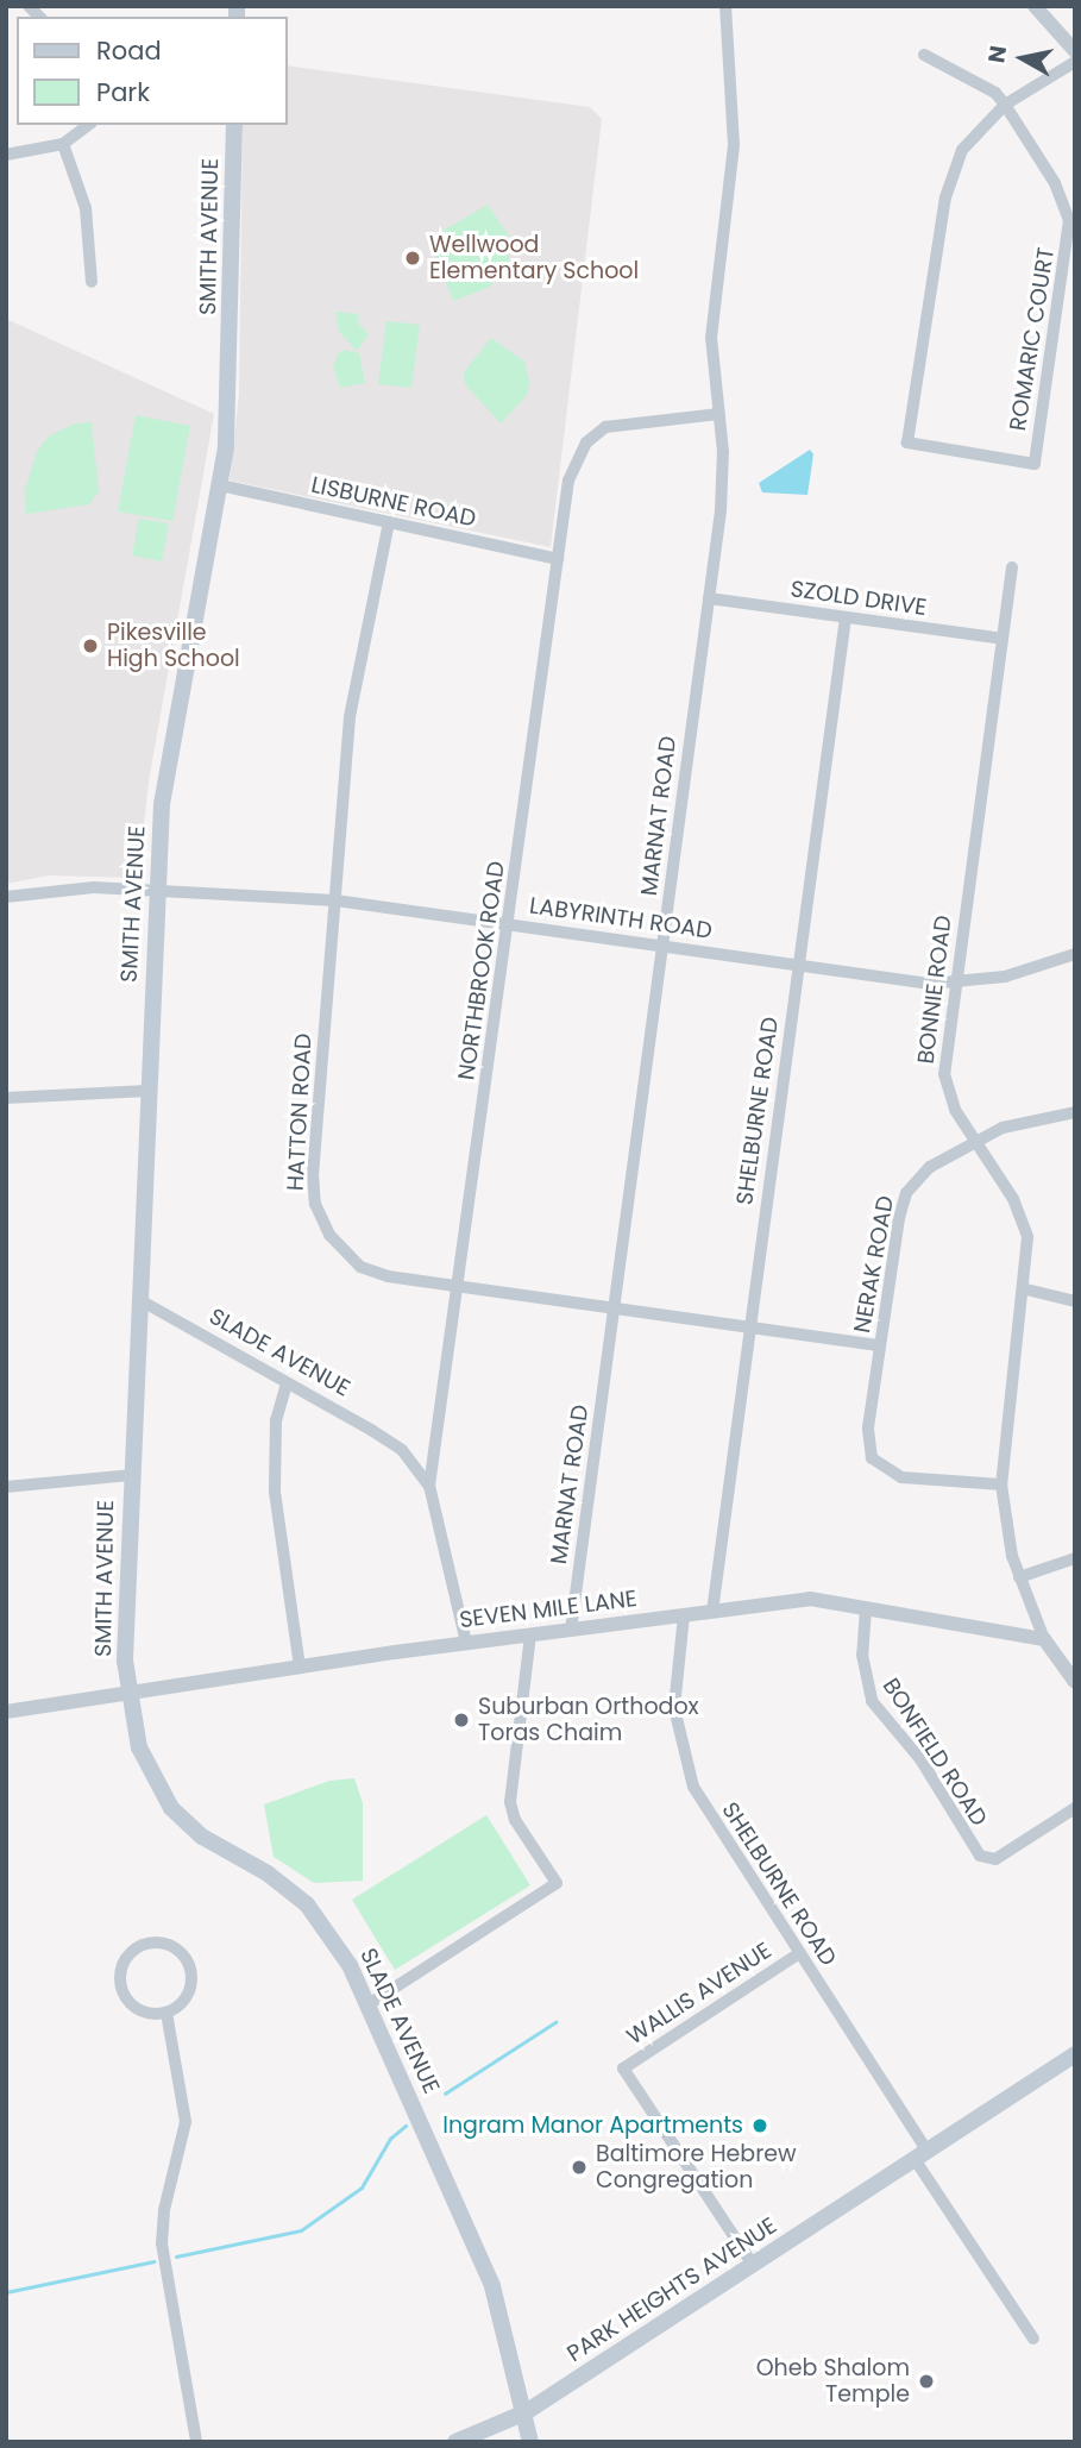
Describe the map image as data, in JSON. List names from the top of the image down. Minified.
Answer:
{"streets":{"main road":["SMITH AVENUE","SLADE AVENUE","PARK HEIGHTS AVENUE"],"street":["ROMARIC COURT","LISBURNE ROAD","SZOLD DRIVE","MARNAT ROAD","LABYRINTH ROAD","NORTHBROOK ROAD","BONNIE ROAD","SHELBURNE ROAD","HATTON ROAD","NERAK ROAD","SEVEN MILE LANE","BONFIELD ROAD","WALLIS AVENUE"]},"crossings":[["SMITH AVENUE","LISBURNE ROAD"],["SMITH AVENUE","LABYRINTH ROAD"],["SMITH AVENUE","SLADE AVENUE"],["SMITH AVENUE","SEVEN MILE LANE"],["LISBURNE ROAD","NORTHBROOK ROAD"],["LISBURNE ROAD","HATTON ROAD"],["SZOLD DRIVE","MARNAT ROAD"],["SZOLD DRIVE","BONNIE ROAD"],["SZOLD DRIVE","SHELBURNE ROAD"],["MARNAT ROAD","LABYRINTH ROAD"],["MARNAT ROAD","NORTHBROOK ROAD"],["MARNAT ROAD","HATTON ROAD"],["MARNAT ROAD","SEVEN MILE LANE"],["LABYRINTH ROAD","NORTHBROOK ROAD"],["LABYRINTH ROAD","BONNIE ROAD"],["LABYRINTH ROAD","SHELBURNE ROAD"],["LABYRINTH ROAD","HATTON ROAD"],["NORTHBROOK ROAD","HATTON ROAD"],["NORTHBROOK ROAD","SLADE AVENUE"],["NORTHBROOK ROAD","SEVEN MILE LANE"],["BONNIE ROAD","NERAK ROAD"],["BONNIE ROAD","SEVEN MILE LANE"],["SHELBURNE ROAD","HATTON ROAD"],["SHELBURNE ROAD","SEVEN MILE LANE"],["SHELBURNE ROAD","WALLIS AVENUE"],["SHELBURNE ROAD","PARK HEIGHTS AVENUE"],["HATTON ROAD","NERAK ROAD"],["SLADE AVENUE","SEVEN MILE LANE"],["SLADE AVENUE","PARK HEIGHTS AVENUE"],["SEVEN MILE LANE","BONFIELD ROAD"],["WALLIS AVENUE","PARK HEIGHTS AVENUE"]],"places":["Wellwood Elementary School","Pikesville High School","Suburban Orthodox Toras Chaim","Ingram Manor Apartments","Baltimore Hebrew Congregation","Oheb Shalom Temple"],"legend":["Road","Park"],"north":"left"}
